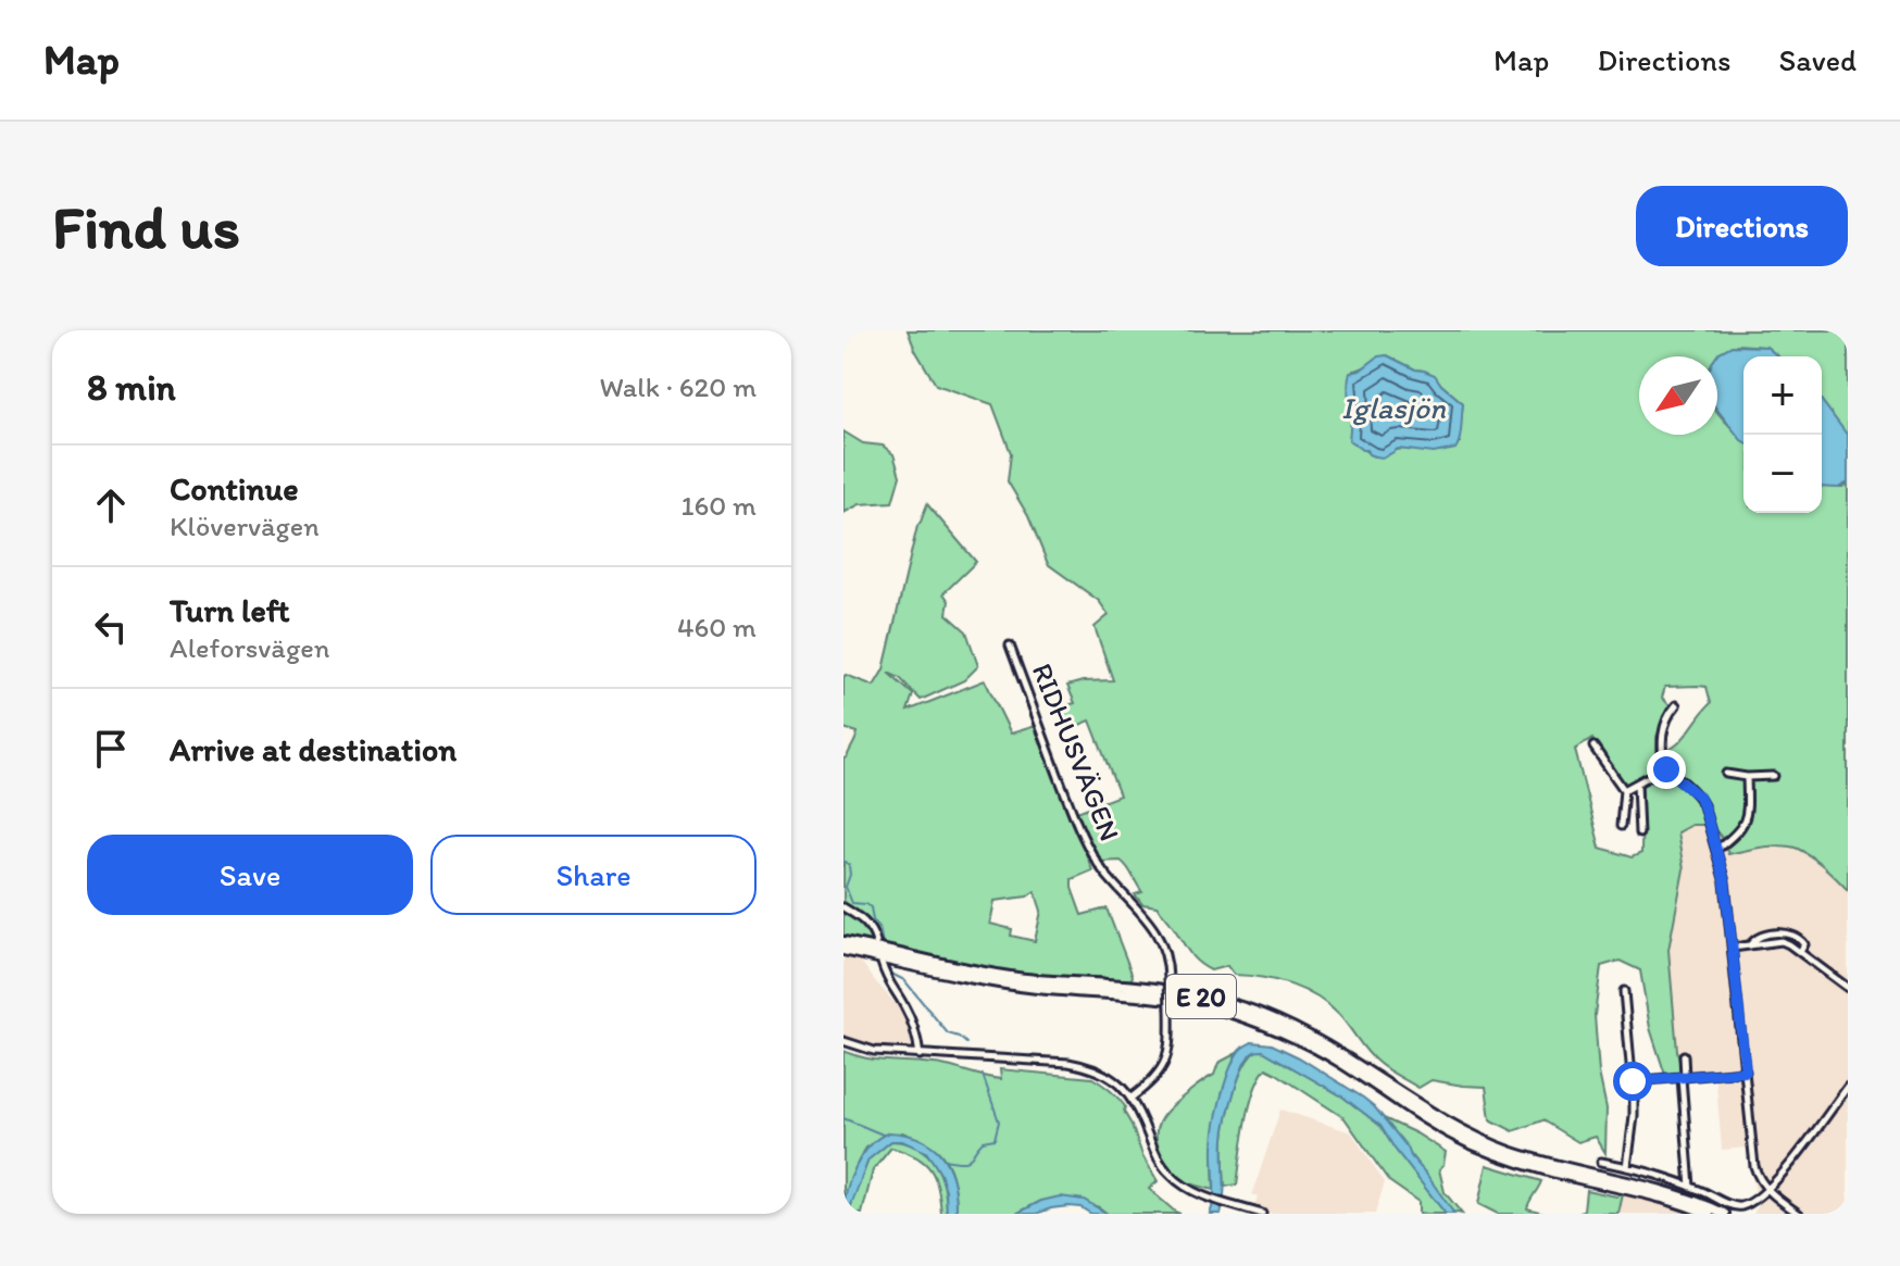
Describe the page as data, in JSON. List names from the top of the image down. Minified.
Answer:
{"streets":{"highway":["E 20"],"street":["RIDHUSVÄGEN"]},"water":["Iglasjön"],"north":"bottom left","page":{"header":"Map","nav":["Map","Directions","Saved"],"buttons":["Directions",["Save","Share"]],"title":"Find us","heading":["8 min","Walk · 620 m"],"map_buttons":["+","−"],"list":[["Continue","Klövervägen","160 m"],["Turn left","Aleforsvägen","460 m"],"Arrive at destination"]}}
